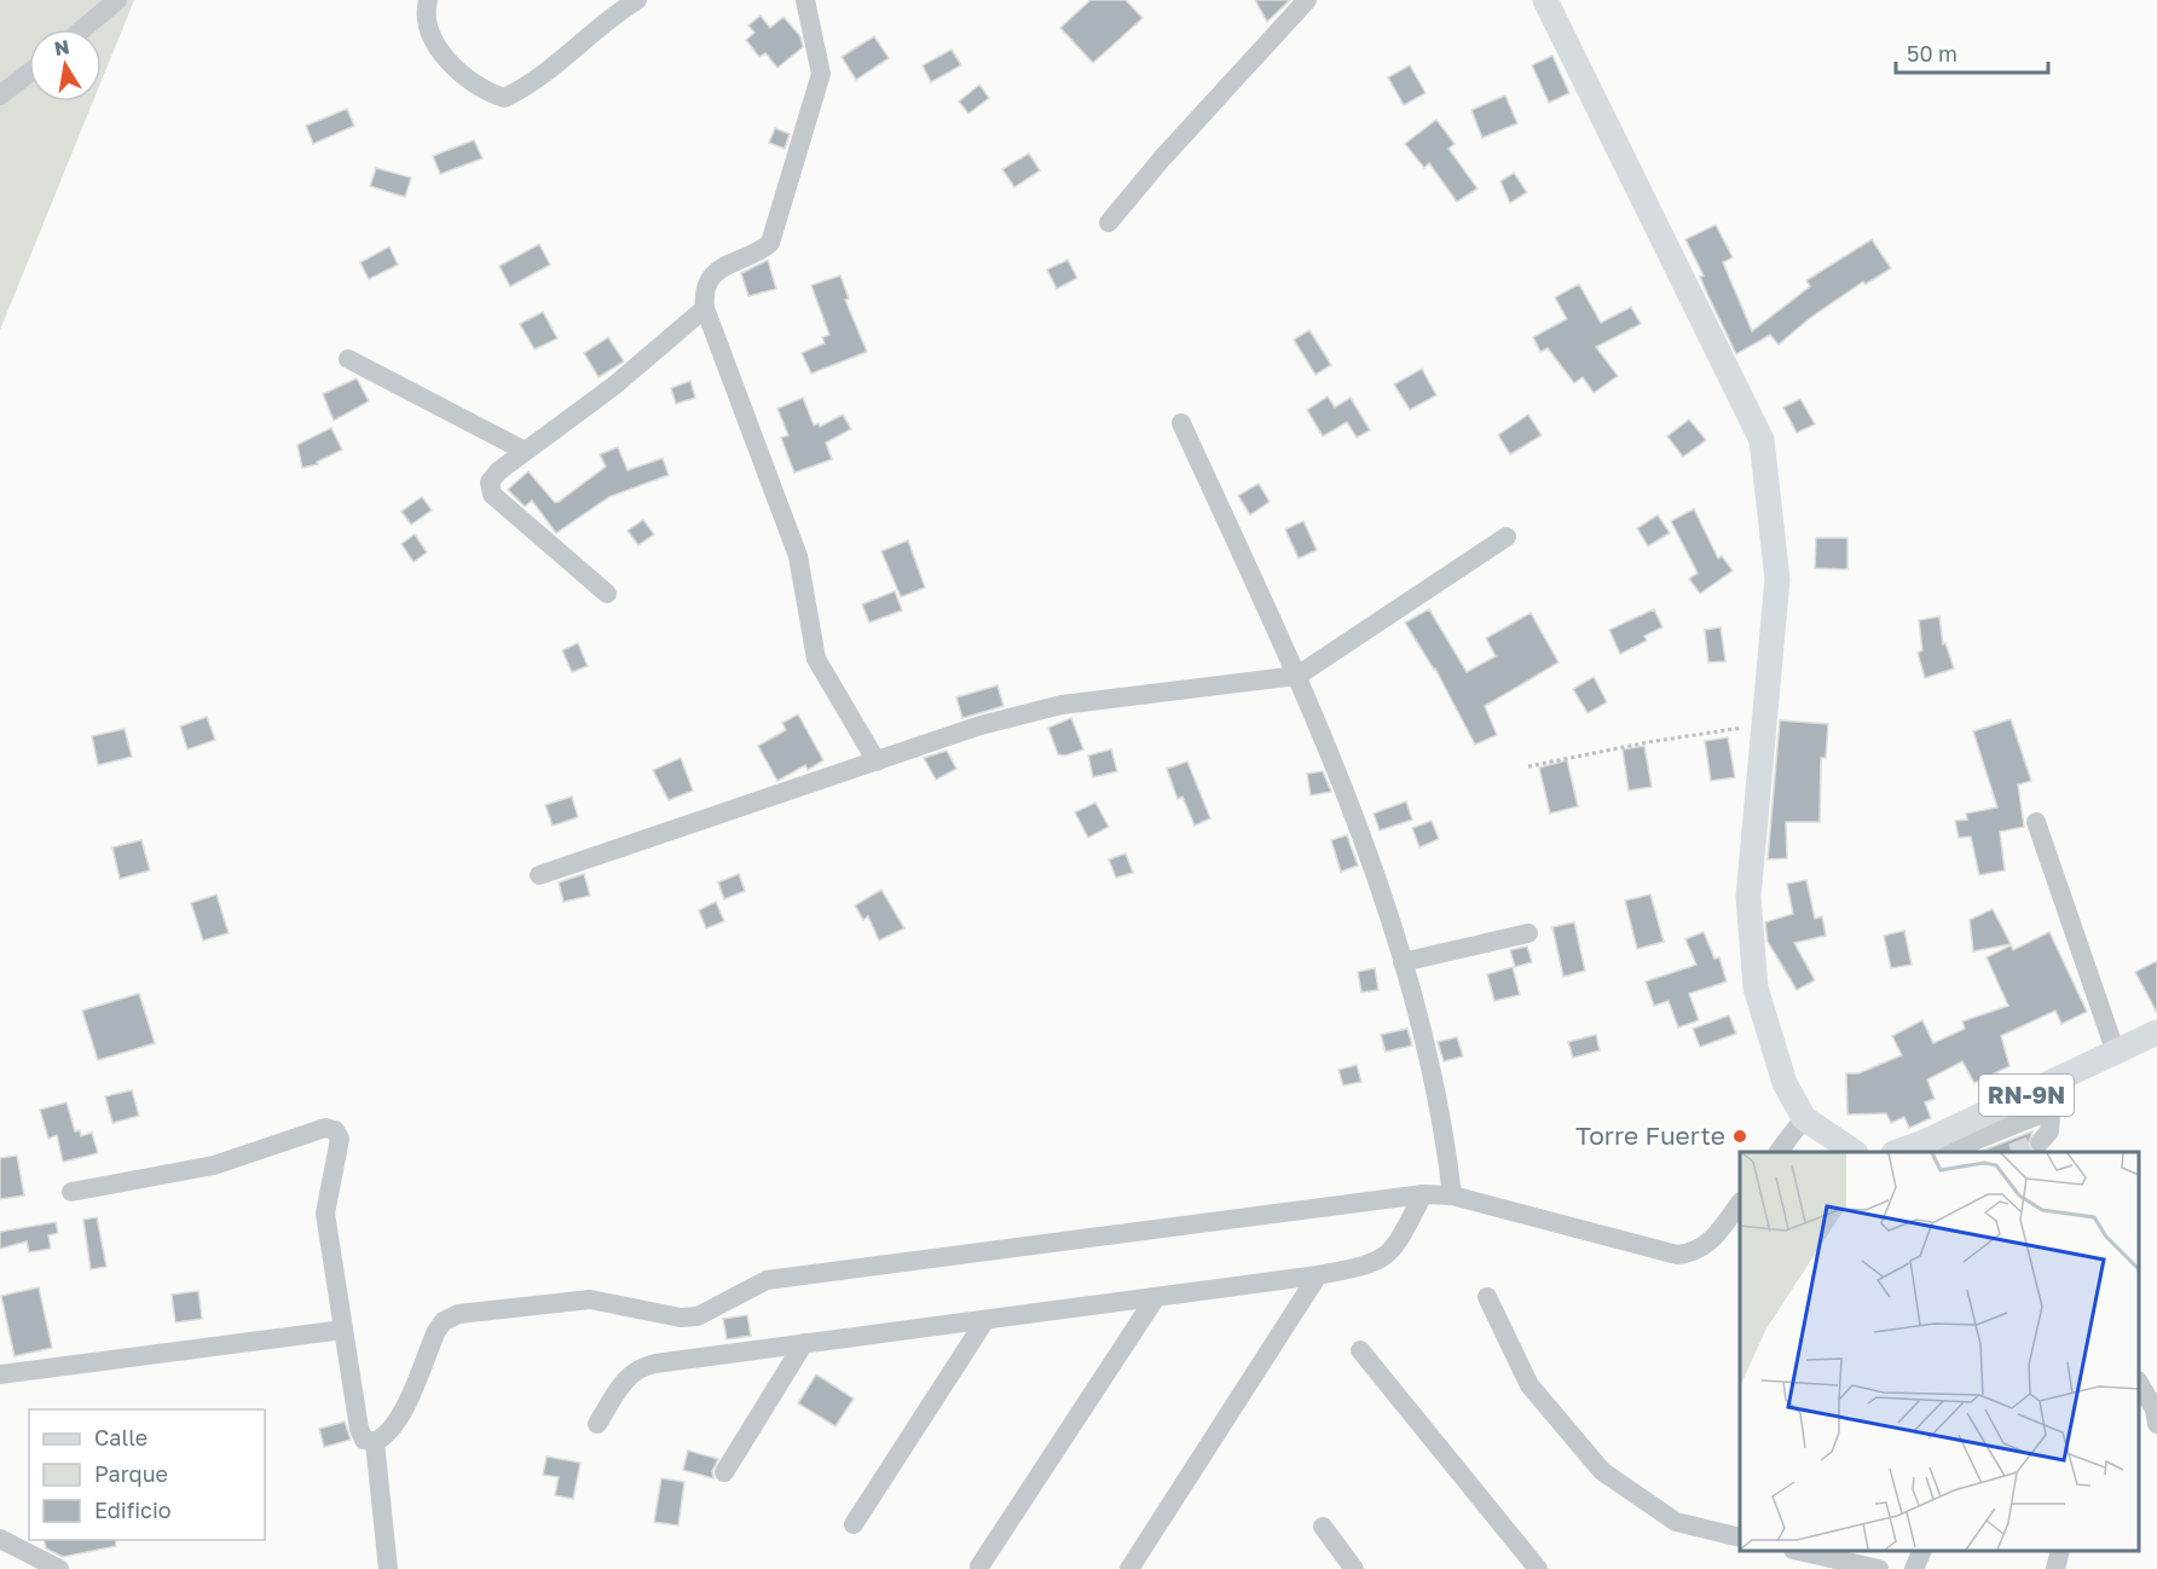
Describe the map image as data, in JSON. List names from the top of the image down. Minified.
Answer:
{"streets":{"main road":["RN-9N"]},"places":["Torre Fuerte"],"legend":["Calle","Parque","Edificio"],"scale_bar":"50 m","north":"top"}
